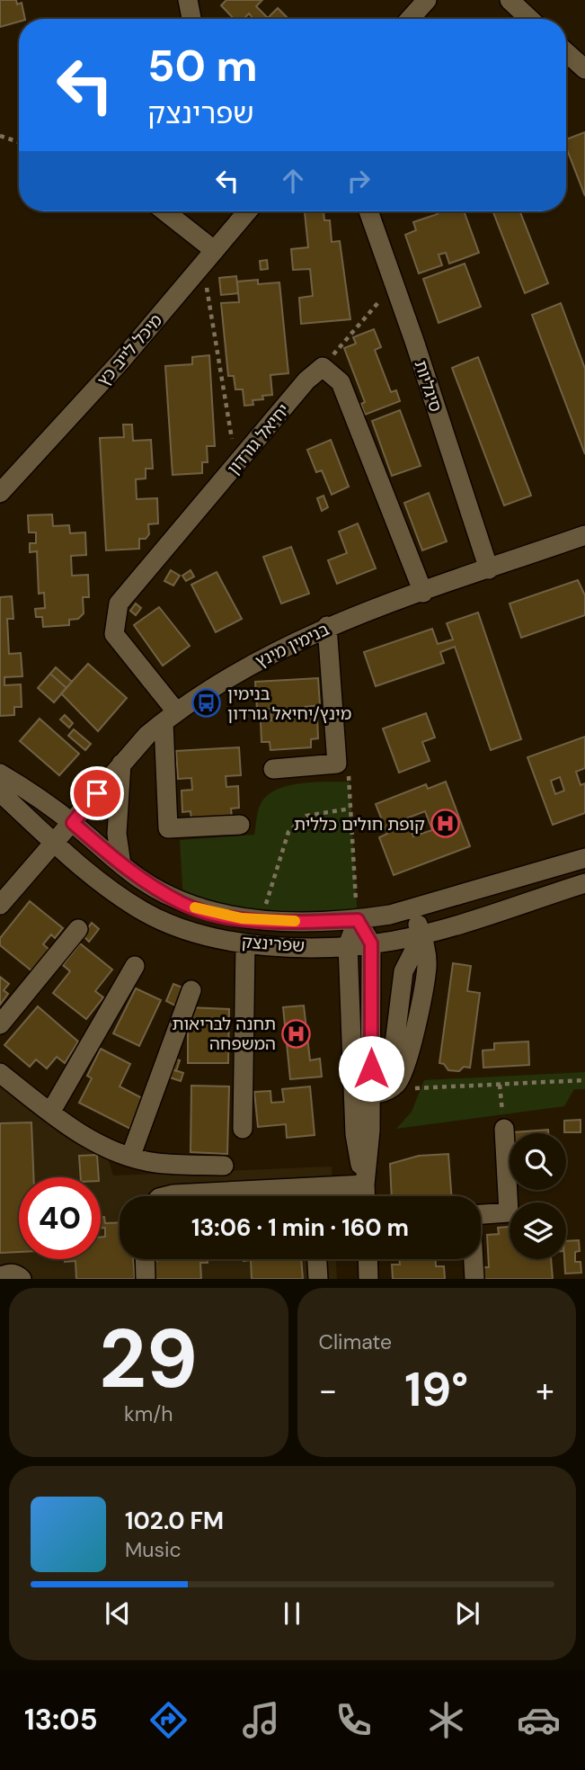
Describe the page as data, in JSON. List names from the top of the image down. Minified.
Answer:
{"streets":{"street":["מיכל לייב כץ","סיגליות","יחיאל גורדון","בנימין מינץ","שפרינצק"]},"crossings":[["סיגליות","בנימין מינץ"],["יחיאל גורדון","בנימין מינץ"],["בנימין מינץ","שפרינצק"]],"places":{"bus stop":["בנימין מינץ/יחיאל גורדון"],"hospital":["קופת חולים כללית","תחנה לבריאות המשפחה"]},"page":{"turn":["50 m","שפרינצק"],"limit":"40","trip":"13:06 · 1 min · 160 m","tile":[["29","km/h"],"Climate"],"heat":["−","19°","+"],"song":["102.0 FM","Music"],"tabs":"13:05"}}
